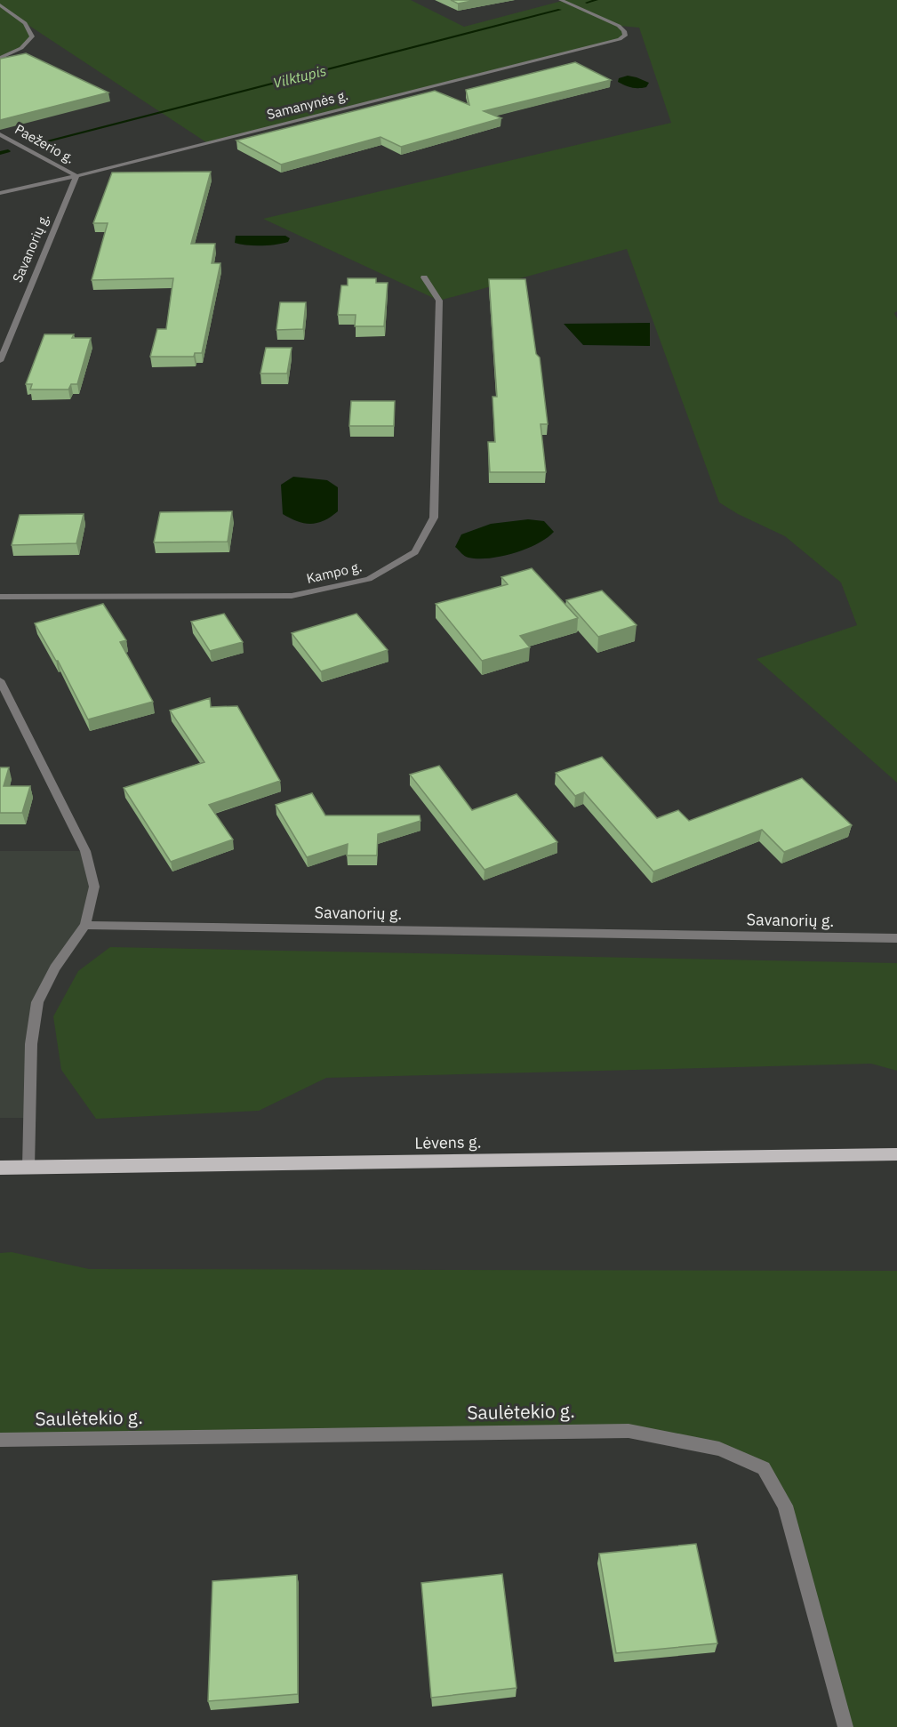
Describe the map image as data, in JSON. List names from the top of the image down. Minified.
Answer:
{"streets":{"main road":["Lėvens g."],"street":["Samanynės g.","Paežerio g.","Savanorių g.","Kampo g.","Saulėtekio g."]},"crossings":[["Samanynės g.","Paežerio g."],["Samanynės g.","Savanorių g."],["Paežerio g.","Savanorių g."]],"water":["Vilktupis"]}
